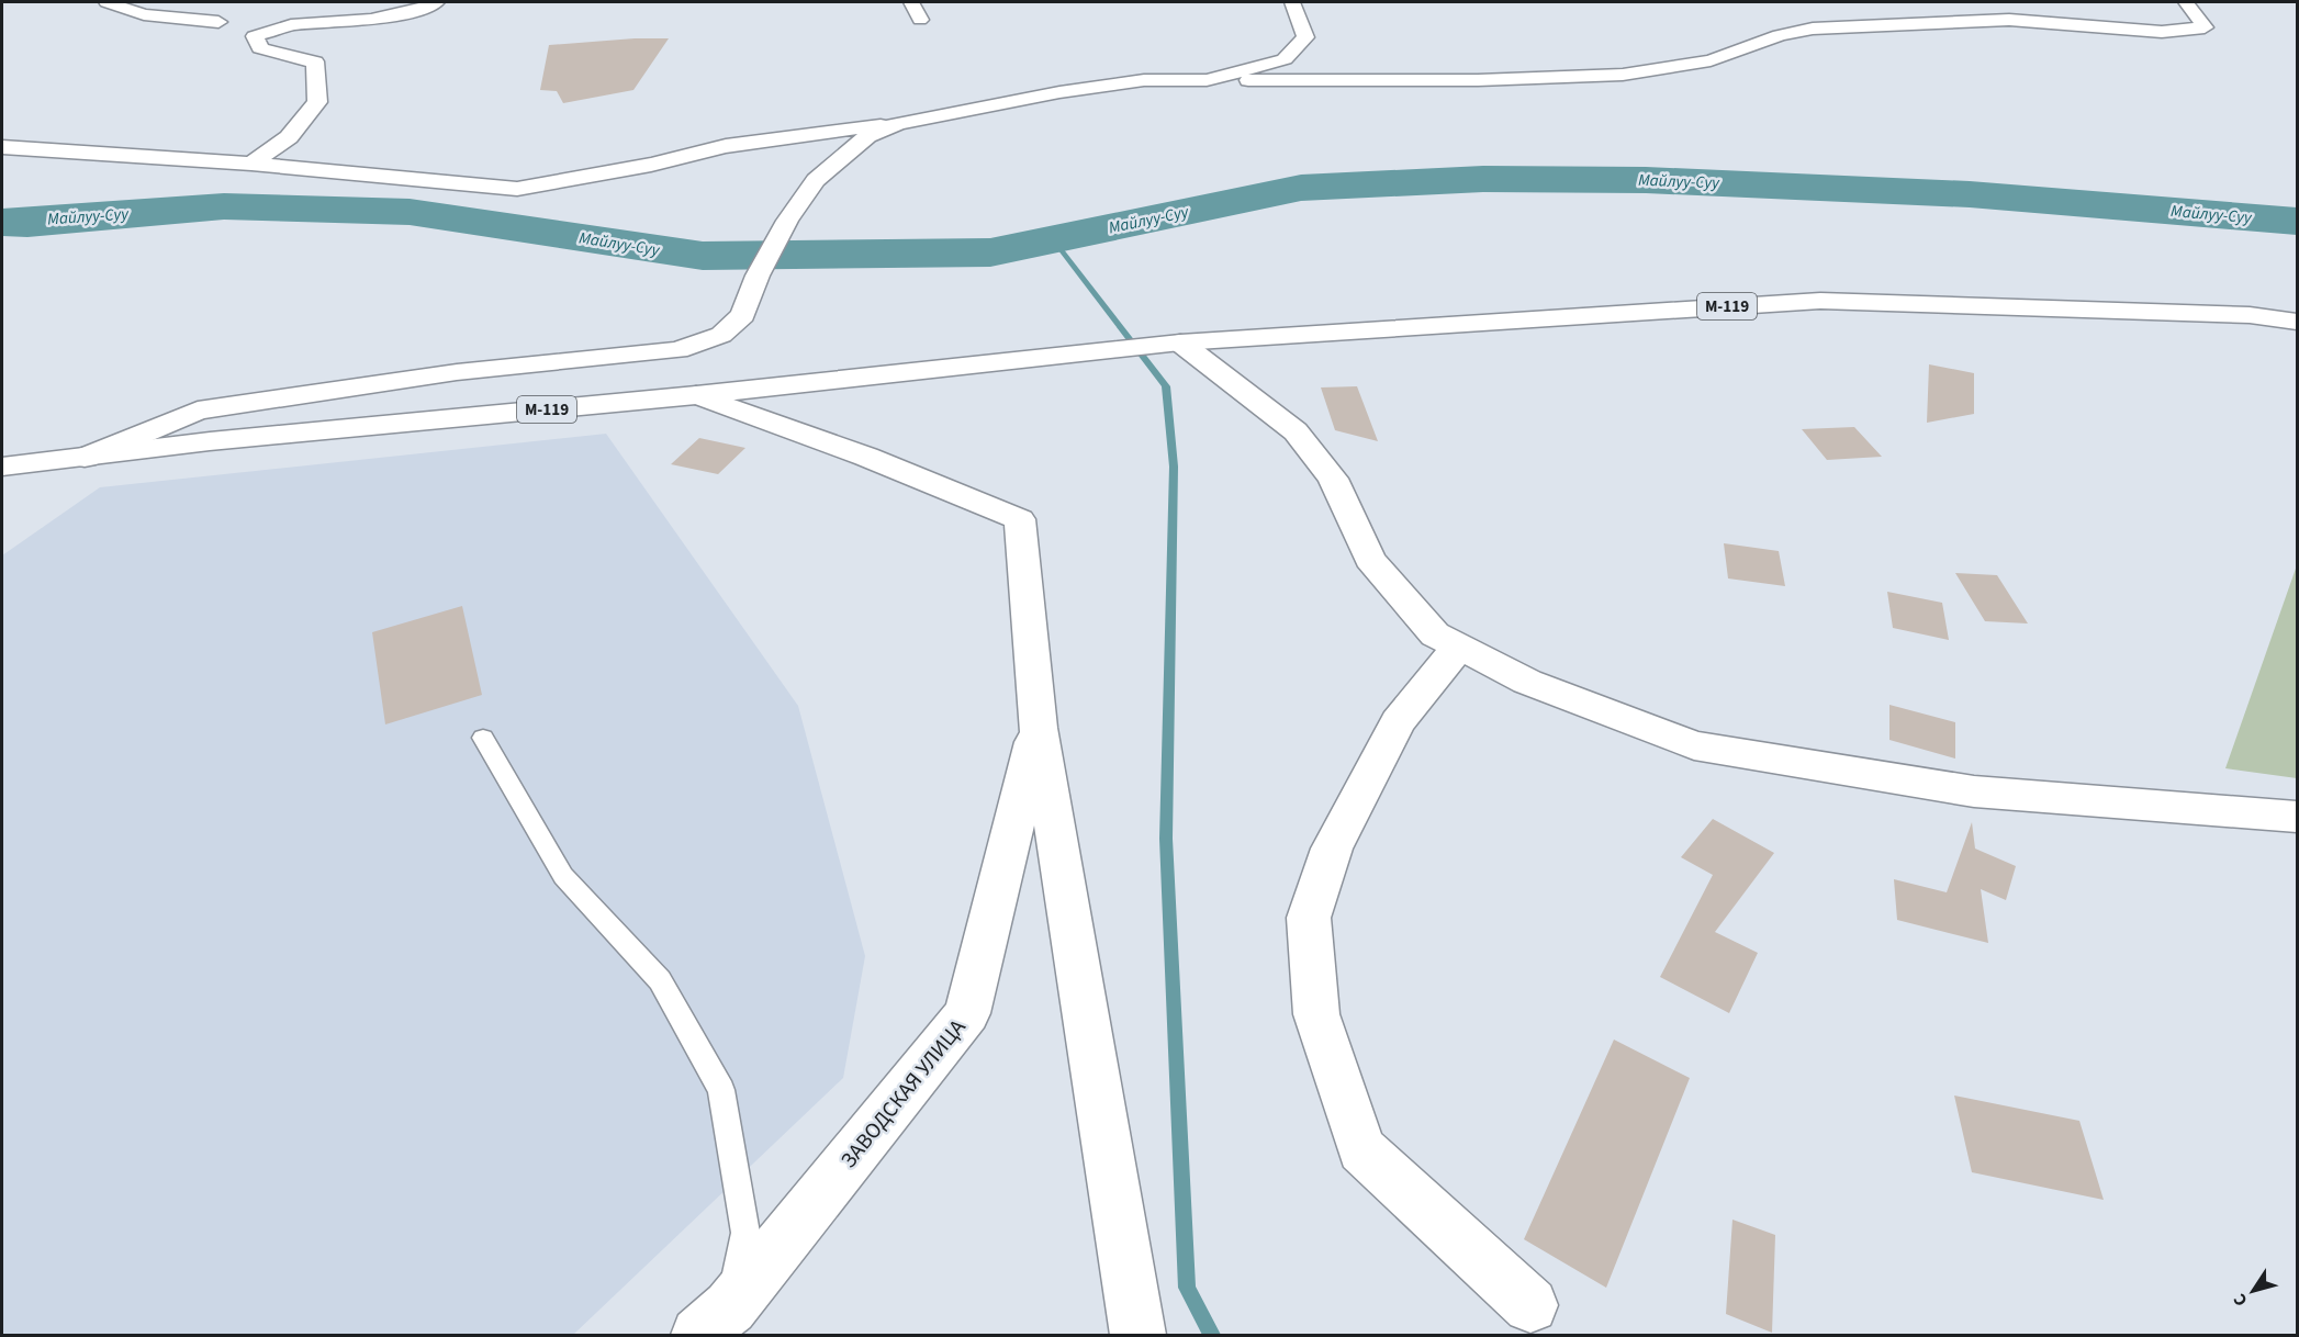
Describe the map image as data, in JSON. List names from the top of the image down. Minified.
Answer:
{"streets":{"street":["М-119","ЗАВОДСКАЯ УЛИЦА"]},"water":["Майлуу-Суу"],"north":"bottom left"}
